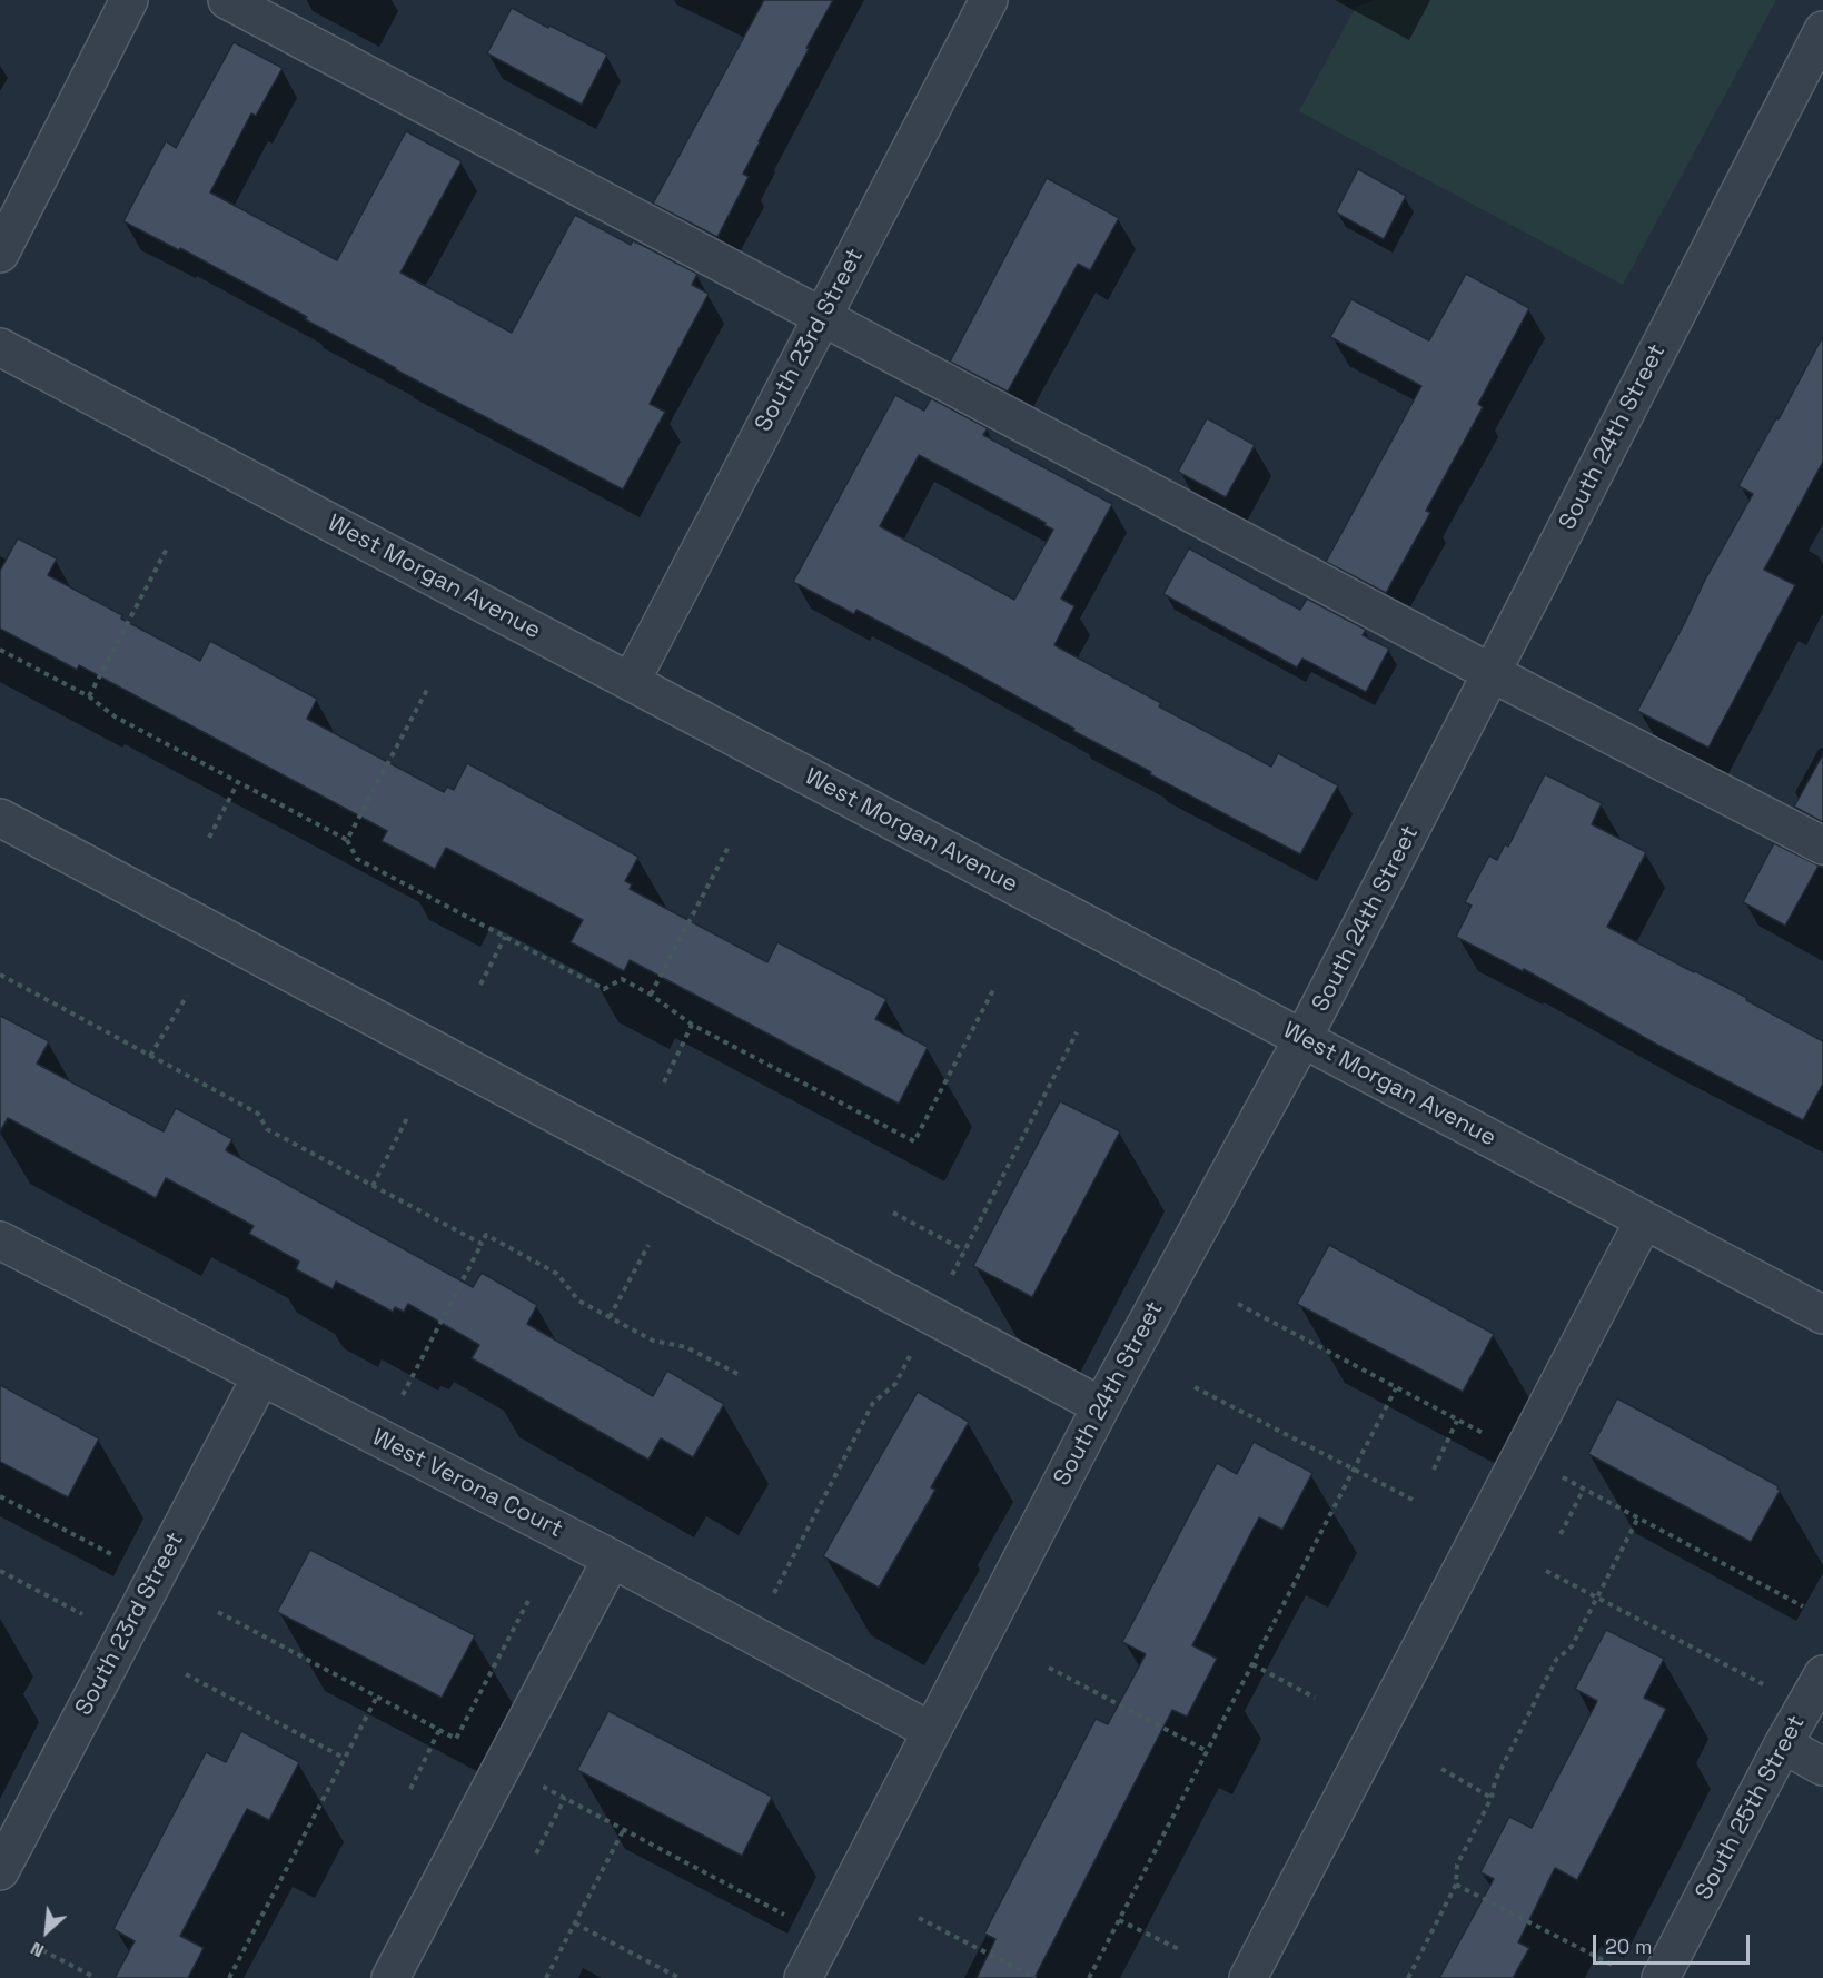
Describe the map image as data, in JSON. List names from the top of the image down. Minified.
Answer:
{"streets":{"street":["South 23rd Street","South 24th Street","West Morgan Avenue","West Verona Court","South 25th Street"]},"crossings":[["South 23rd Street","West Morgan Avenue"],["South 23rd Street","West Verona Court"],["South 24th Street","West Morgan Avenue"],["South 24th Street","West Verona Court"]],"scale_bar":"20 m","north":"bottom left"}
